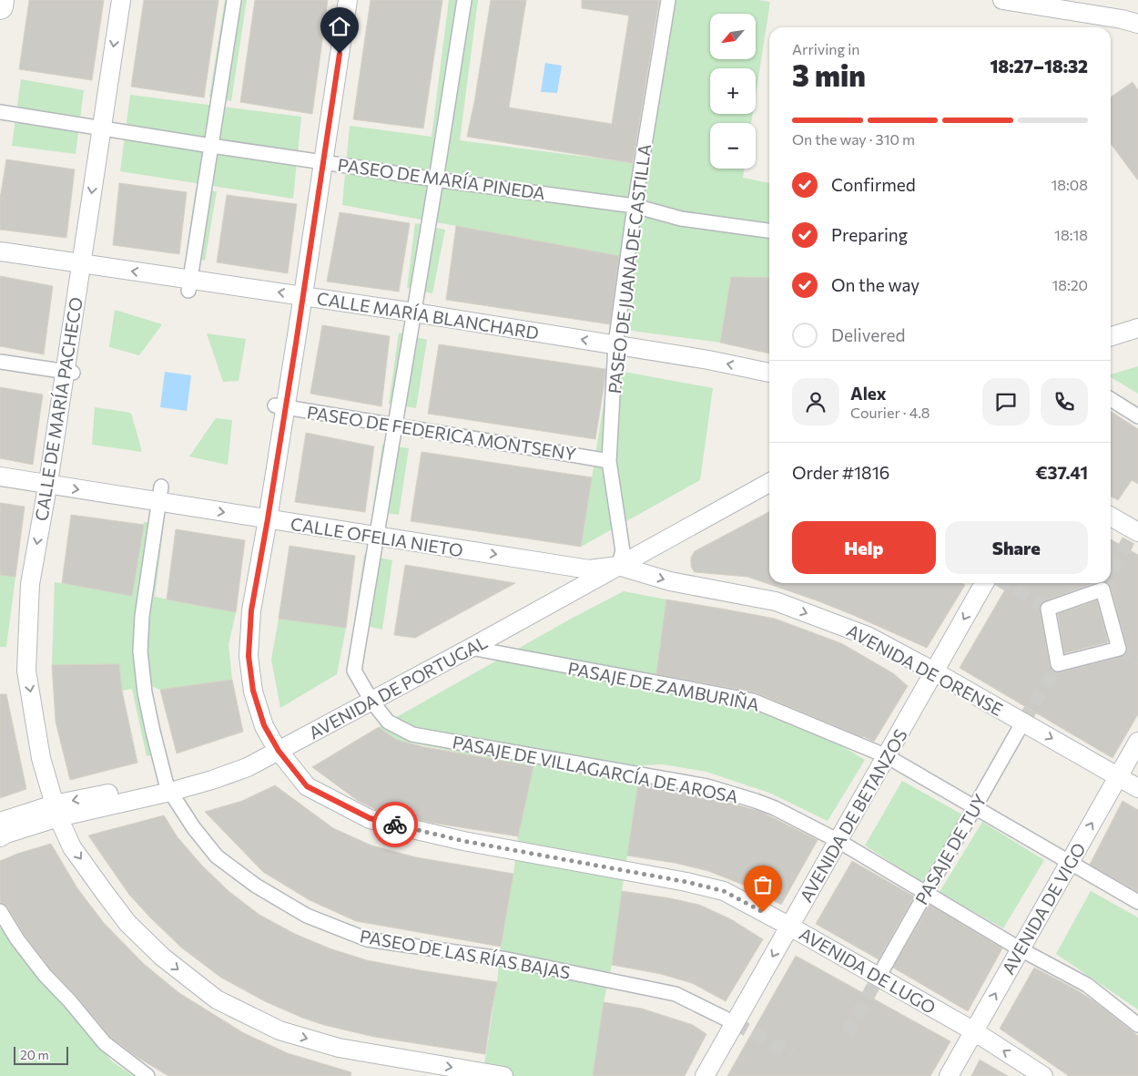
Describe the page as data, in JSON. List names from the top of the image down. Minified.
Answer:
{"streets":{"street":["PASEO DE MARÍA PINEDA","PASEO DE JUANA DE CASTILLA","CALLE MARÍA BLANCHARD","CALLE DE MARÍA PACHECO","PASEO DE FEDERICA MONTSENY","CALLE OFELIA NIETO","AVENIDA DE ORENSE","PASAJE DE ZAMBURIÑA","AVENIDA DE PORTUGAL","PASAJE DE VILLAGARCÍA DE AROSA","AVENIDA DE BETANZOS","PASAJE DE TUY","AVENIDA DE VIGO","PASEO DE LAS RÍAS BAJAS","AVENIDA DE LUGO"]},"crossings":[["PASEO DE MARÍA PINEDA","PASEO DE JUANA DE CASTILLA"],["PASEO DE MARÍA PINEDA","CALLE DE MARÍA PACHECO"],["PASEO DE MARÍA PINEDA","PASAJE DE VILLAGARCÍA DE AROSA"],["PASEO DE MARÍA PINEDA","AVENIDA DE LUGO"],["PASEO DE JUANA DE CASTILLA","CALLE MARÍA BLANCHARD"],["PASEO DE JUANA DE CASTILLA","PASEO DE FEDERICA MONTSENY"],["PASEO DE JUANA DE CASTILLA","CALLE OFELIA NIETO"],["PASEO DE JUANA DE CASTILLA","AVENIDA DE ORENSE"],["PASEO DE JUANA DE CASTILLA","AVENIDA DE PORTUGAL"],["CALLE MARÍA BLANCHARD","CALLE DE MARÍA PACHECO"],["CALLE MARÍA BLANCHARD","PASAJE DE VILLAGARCÍA DE AROSA"],["CALLE MARÍA BLANCHARD","AVENIDA DE LUGO"],["CALLE DE MARÍA PACHECO","CALLE OFELIA NIETO"],["CALLE DE MARÍA PACHECO","AVENIDA DE PORTUGAL"],["PASEO DE FEDERICA MONTSENY","PASAJE DE VILLAGARCÍA DE AROSA"],["PASEO DE FEDERICA MONTSENY","AVENIDA DE LUGO"],["CALLE OFELIA NIETO","AVENIDA DE ORENSE"],["CALLE OFELIA NIETO","AVENIDA DE PORTUGAL"],["CALLE OFELIA NIETO","PASAJE DE VILLAGARCÍA DE AROSA"],["CALLE OFELIA NIETO","PASEO DE LAS RÍAS BAJAS"],["CALLE OFELIA NIETO","AVENIDA DE LUGO"],["AVENIDA DE ORENSE","AVENIDA DE PORTUGAL"],["AVENIDA DE ORENSE","AVENIDA DE BETANZOS"],["AVENIDA DE ORENSE","PASAJE DE TUY"],["AVENIDA DE ORENSE","AVENIDA DE VIGO"],["PASAJE DE ZAMBURIÑA","AVENIDA DE PORTUGAL"],["PASAJE DE ZAMBURIÑA","AVENIDA DE BETANZOS"],["PASAJE DE ZAMBURIÑA","PASAJE DE TUY"],["PASAJE DE ZAMBURIÑA","AVENIDA DE VIGO"],["AVENIDA DE PORTUGAL","PASAJE DE VILLAGARCÍA DE AROSA"],["AVENIDA DE PORTUGAL","PASEO DE LAS RÍAS BAJAS"],["AVENIDA DE PORTUGAL","AVENIDA DE LUGO"],["PASAJE DE VILLAGARCÍA DE AROSA","AVENIDA DE BETANZOS"],["PASAJE DE VILLAGARCÍA DE AROSA","PASAJE DE TUY"],["PASAJE DE VILLAGARCÍA DE AROSA","AVENIDA DE VIGO"],["AVENIDA DE BETANZOS","PASEO DE LAS RÍAS BAJAS"],["AVENIDA DE BETANZOS","AVENIDA DE LUGO"],["PASAJE DE TUY","AVENIDA DE LUGO"],["AVENIDA DE VIGO","AVENIDA DE LUGO"]],"one_way":["CALLE MARÍA BLANCHARD","CALLE DE MARÍA PACHECO","CALLE OFELIA NIETO","AVENIDA DE ORENSE","AVENIDA DE BETANZOS","AVENIDA DE VIGO"],"scale_bar":"20 m","north":"bottom left","page":{"map_buttons":["+","−"],"heading":["3 min","Arriving in","18:27–18:32"],"panel":["Alex","Courier · 4.8","Order #1816","€37.41"],"bar":"On the way · 310 m","list":[["Confirmed","18:08"],["Preparing","18:18"],["On the way","18:20"],"Delivered"],"buttons":["Help","Share"],"scale":"20 m"}}
